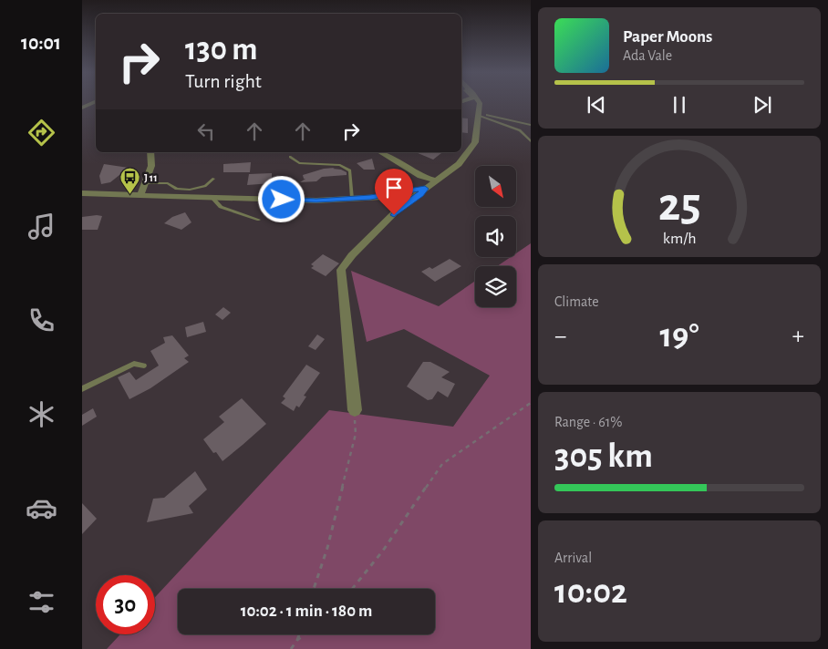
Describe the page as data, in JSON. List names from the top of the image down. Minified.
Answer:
{"places":{"bus stop":["J 11"]},"north":"bottom right","page":{"tabs":"10:01","turn":["130 m","Turn right"],"song":["Paper Moons","Ada Vale"],"tile":["Climate",["Range · 61%","305 km"],["Arrival","10:02"]],"heat":["−","19°","+"],"limit":"30","trip":"10:02 · 1 min · 180 m","gauge":["25","km/h"]}}
